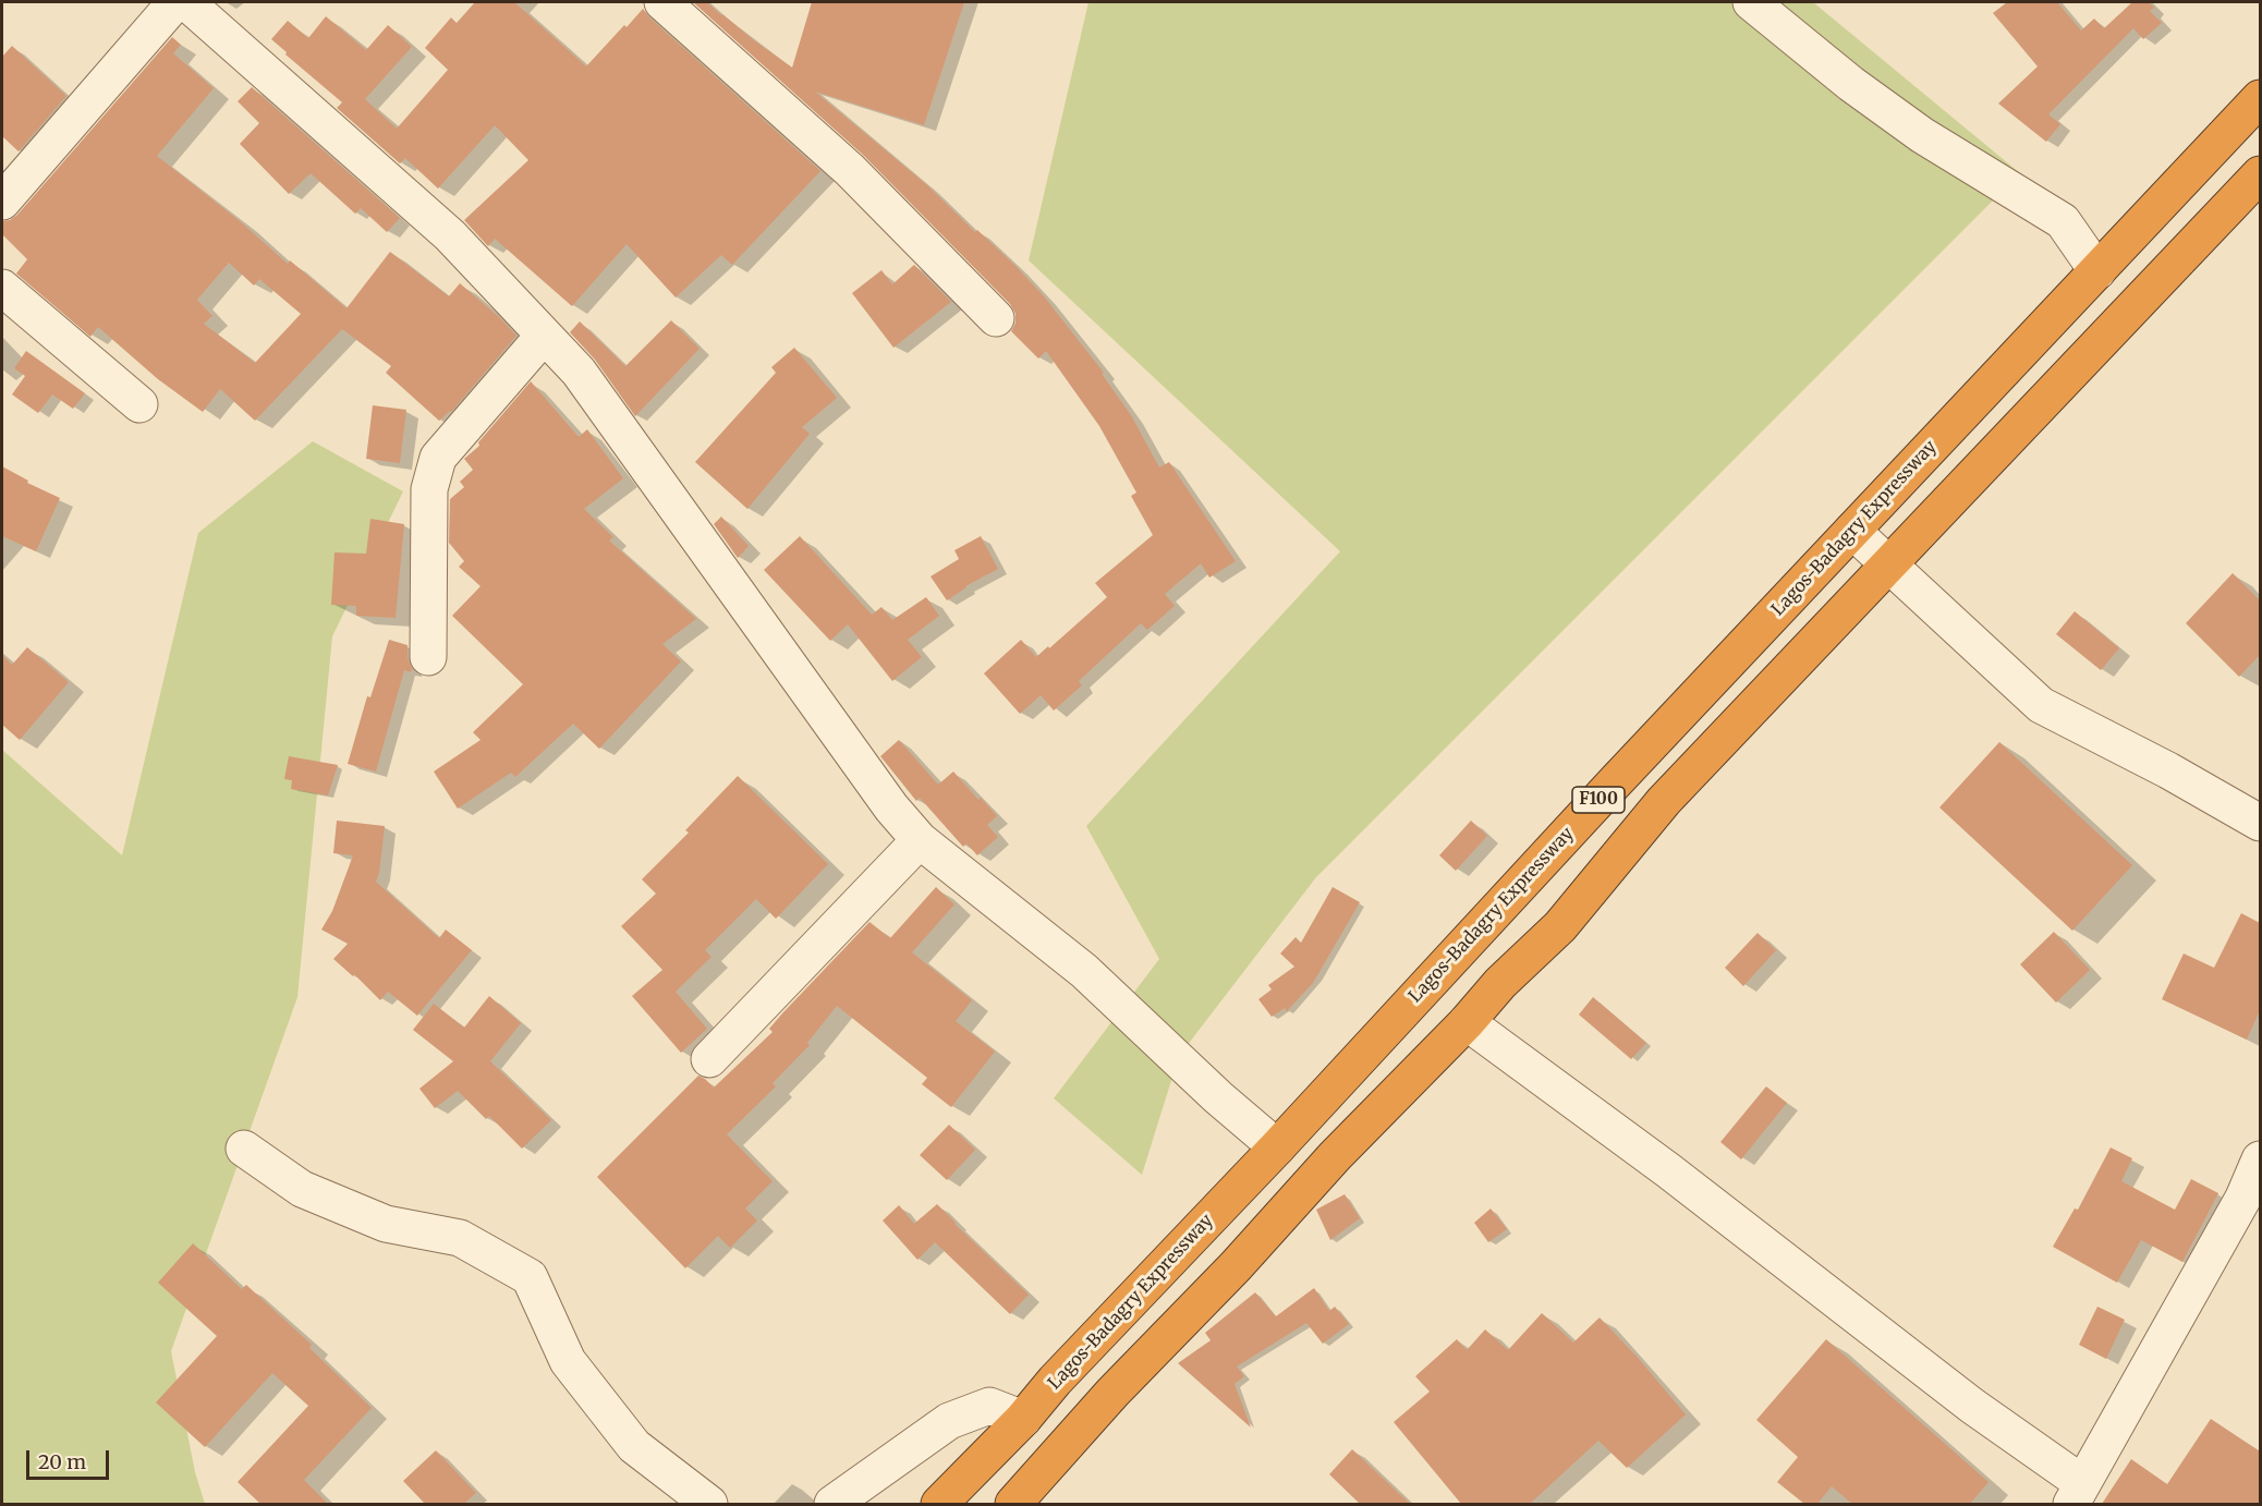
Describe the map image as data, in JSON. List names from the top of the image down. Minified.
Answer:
{"streets":{"highway":["Lagos-Badagry Expressway","F100"]},"scale_bar":"20 m"}
